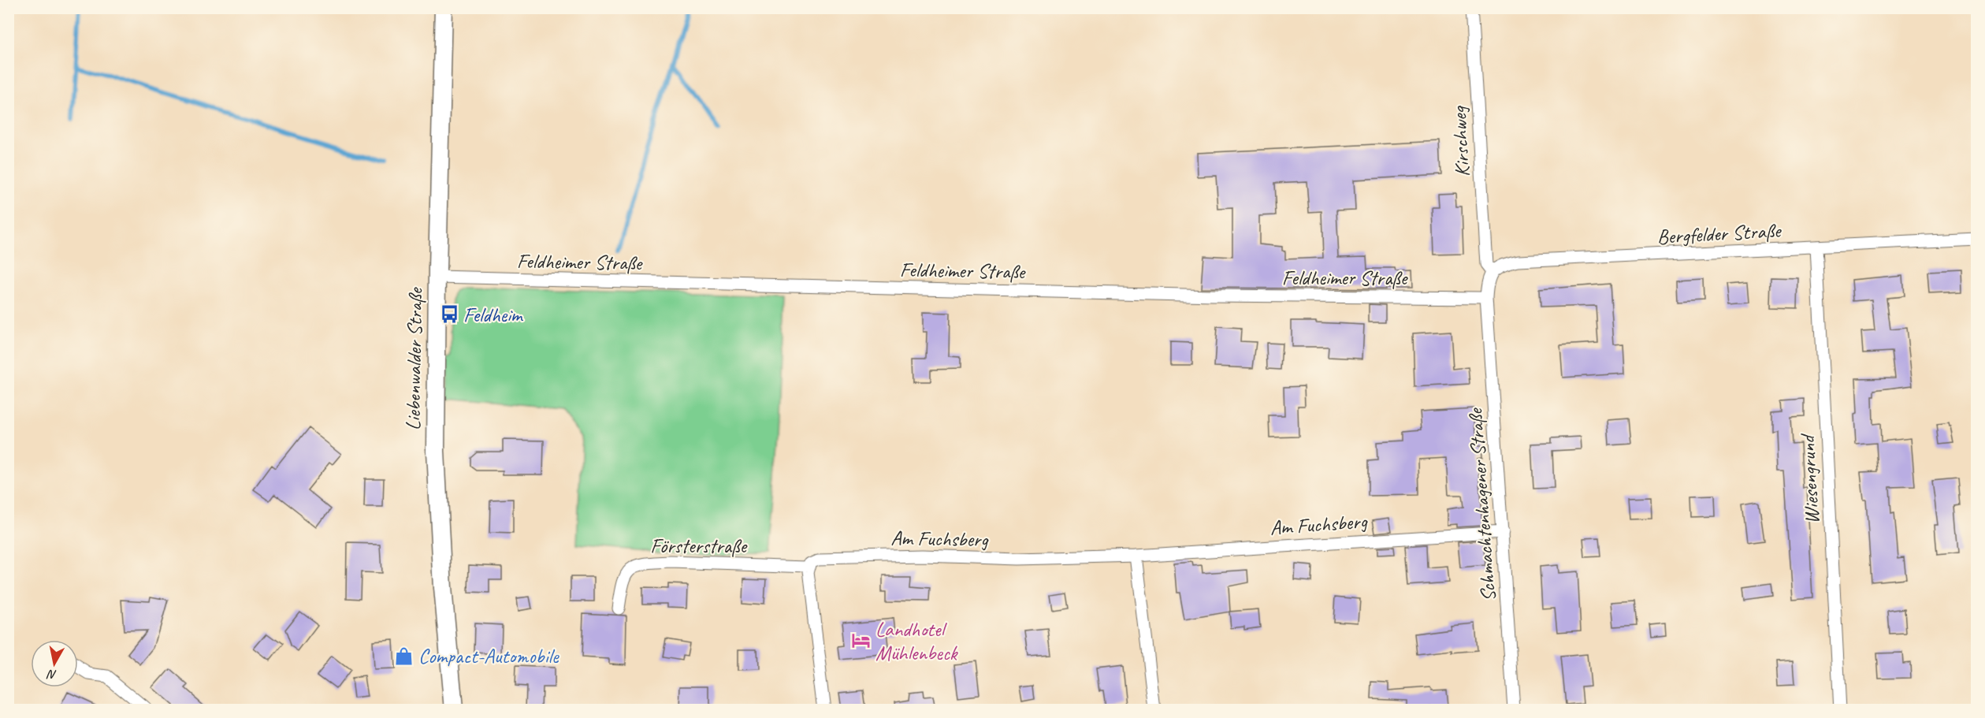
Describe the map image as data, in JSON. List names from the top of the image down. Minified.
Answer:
{"streets":{"main road":["Liebenwalder Straße"],"street":["Kirschweg","Bergfelder Straße","Feldheimer Straße","Wiesengrund","Schmachtenhagener Straße","Am Fuchsberg","Försterstraße"]},"crossings":[["Kirschweg","Bergfelder Straße"],["Bergfelder Straße","Wiesengrund"],["Feldheimer Straße","Liebenwalder Straße"],["Feldheimer Straße","Schmachtenhagener Straße"],["Schmachtenhagener Straße","Am Fuchsberg"],["Am Fuchsberg","Försterstraße"]],"places":{"bus stop":["Feldheim"],"hotel":["Landhotel Mühlenbeck"],"shop":["Compact-Automobile"]},"north":"bottom"}
